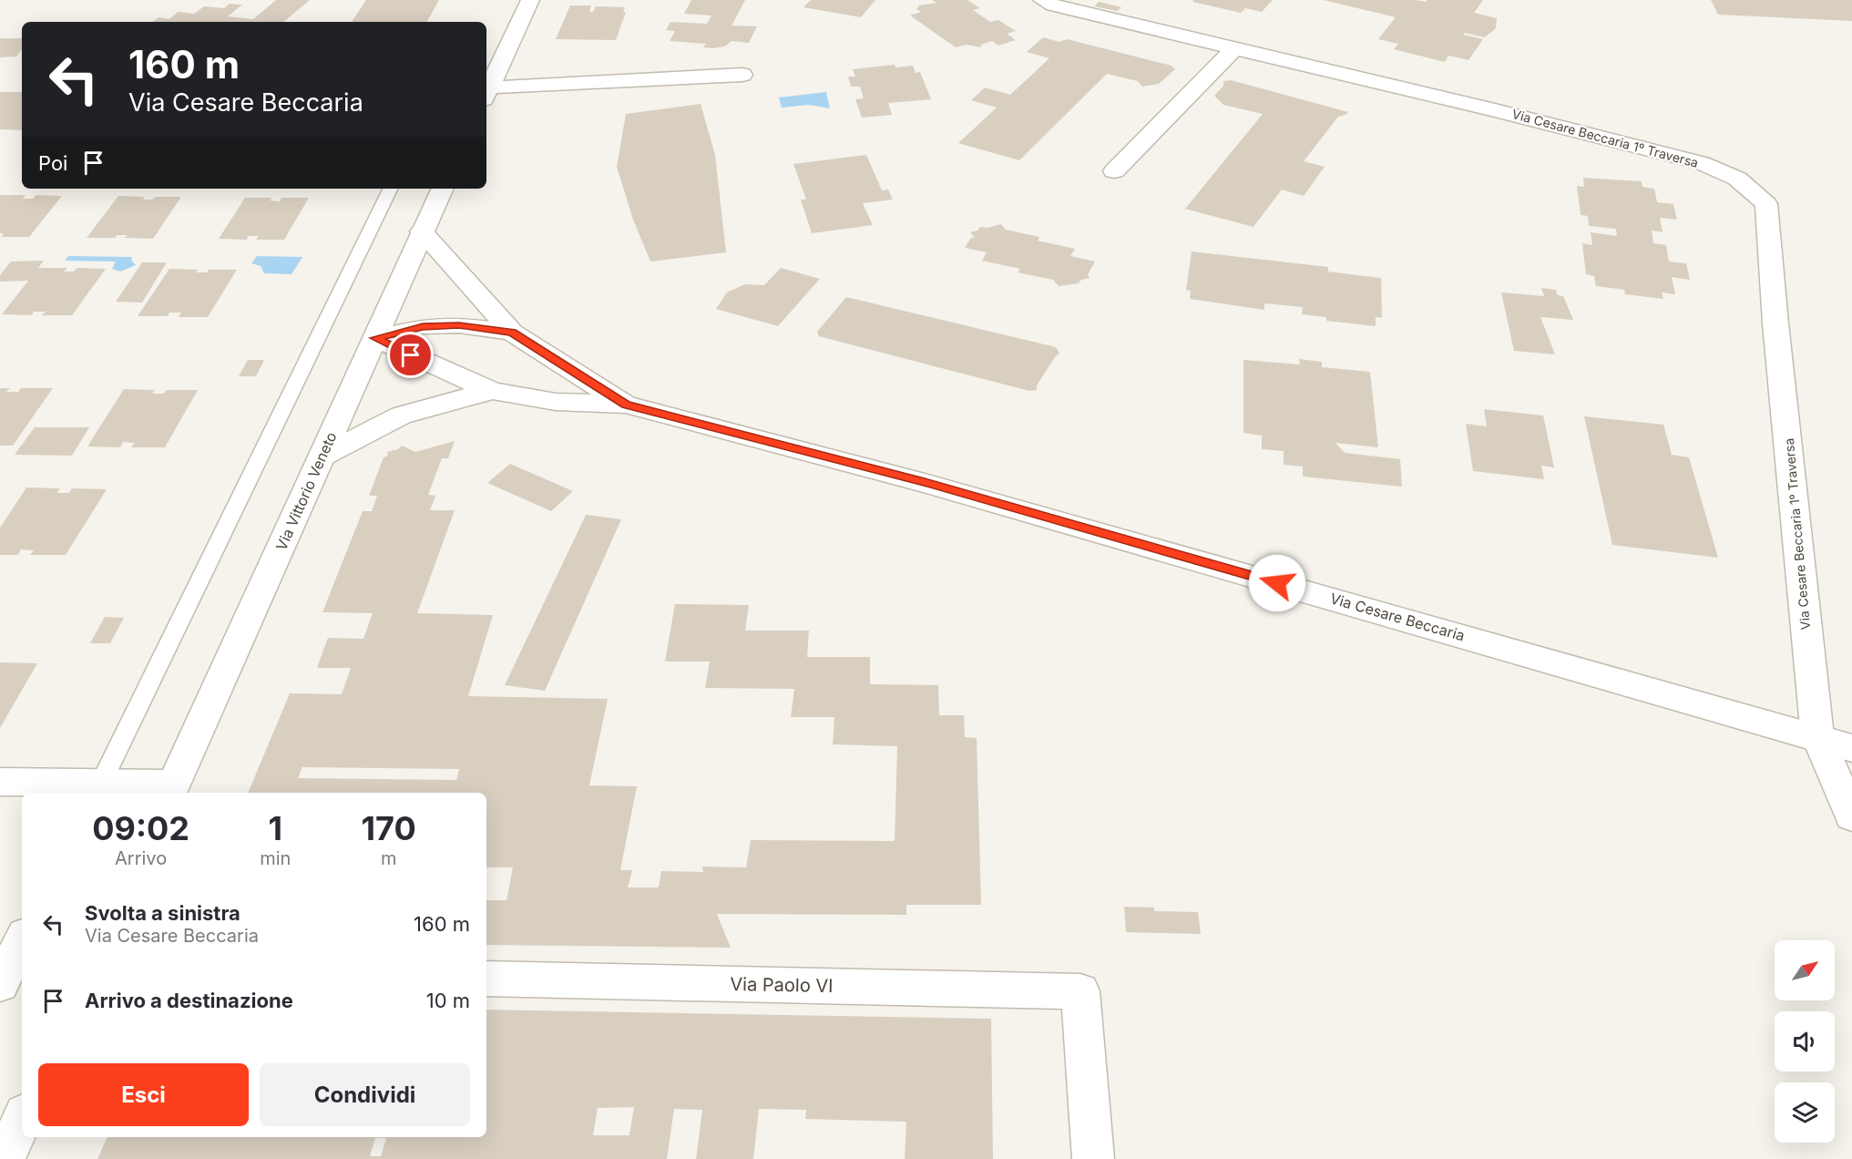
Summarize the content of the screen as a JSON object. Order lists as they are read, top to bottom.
{
  "streets": {
    "street": [
      "Via Cesare Beccaria 1º Traversa",
      "Via Vittorio Veneto",
      "Via Cesare Beccaria",
      "Via Paolo VI"
    ]
  },
  "crossings": [
    ["Via Cesare Beccaria 1º Traversa", "Via Cesare Beccaria"],
    ["Via Vittorio Veneto", "Via Cesare Beccaria"]
  ],
  "north": "top right",
  "page": {
    "turn": ["160 m", "Via Cesare Beccaria"],
    "then": "Poi",
    "eta": [
      "09:02",
      "Arrivo",
      "1",
      "min",
      "170",
      "m"
    ],
    "list": [
      {
        "name": "Svolta a sinistra",
        "note": "Via Cesare Beccaria",
        "value": "160 m"
      },
      {
        "name": "Arrivo a destinazione",
        "value": "10 m"
      }
    ],
    "buttons": ["Esci", "Condividi"]
  }
}
